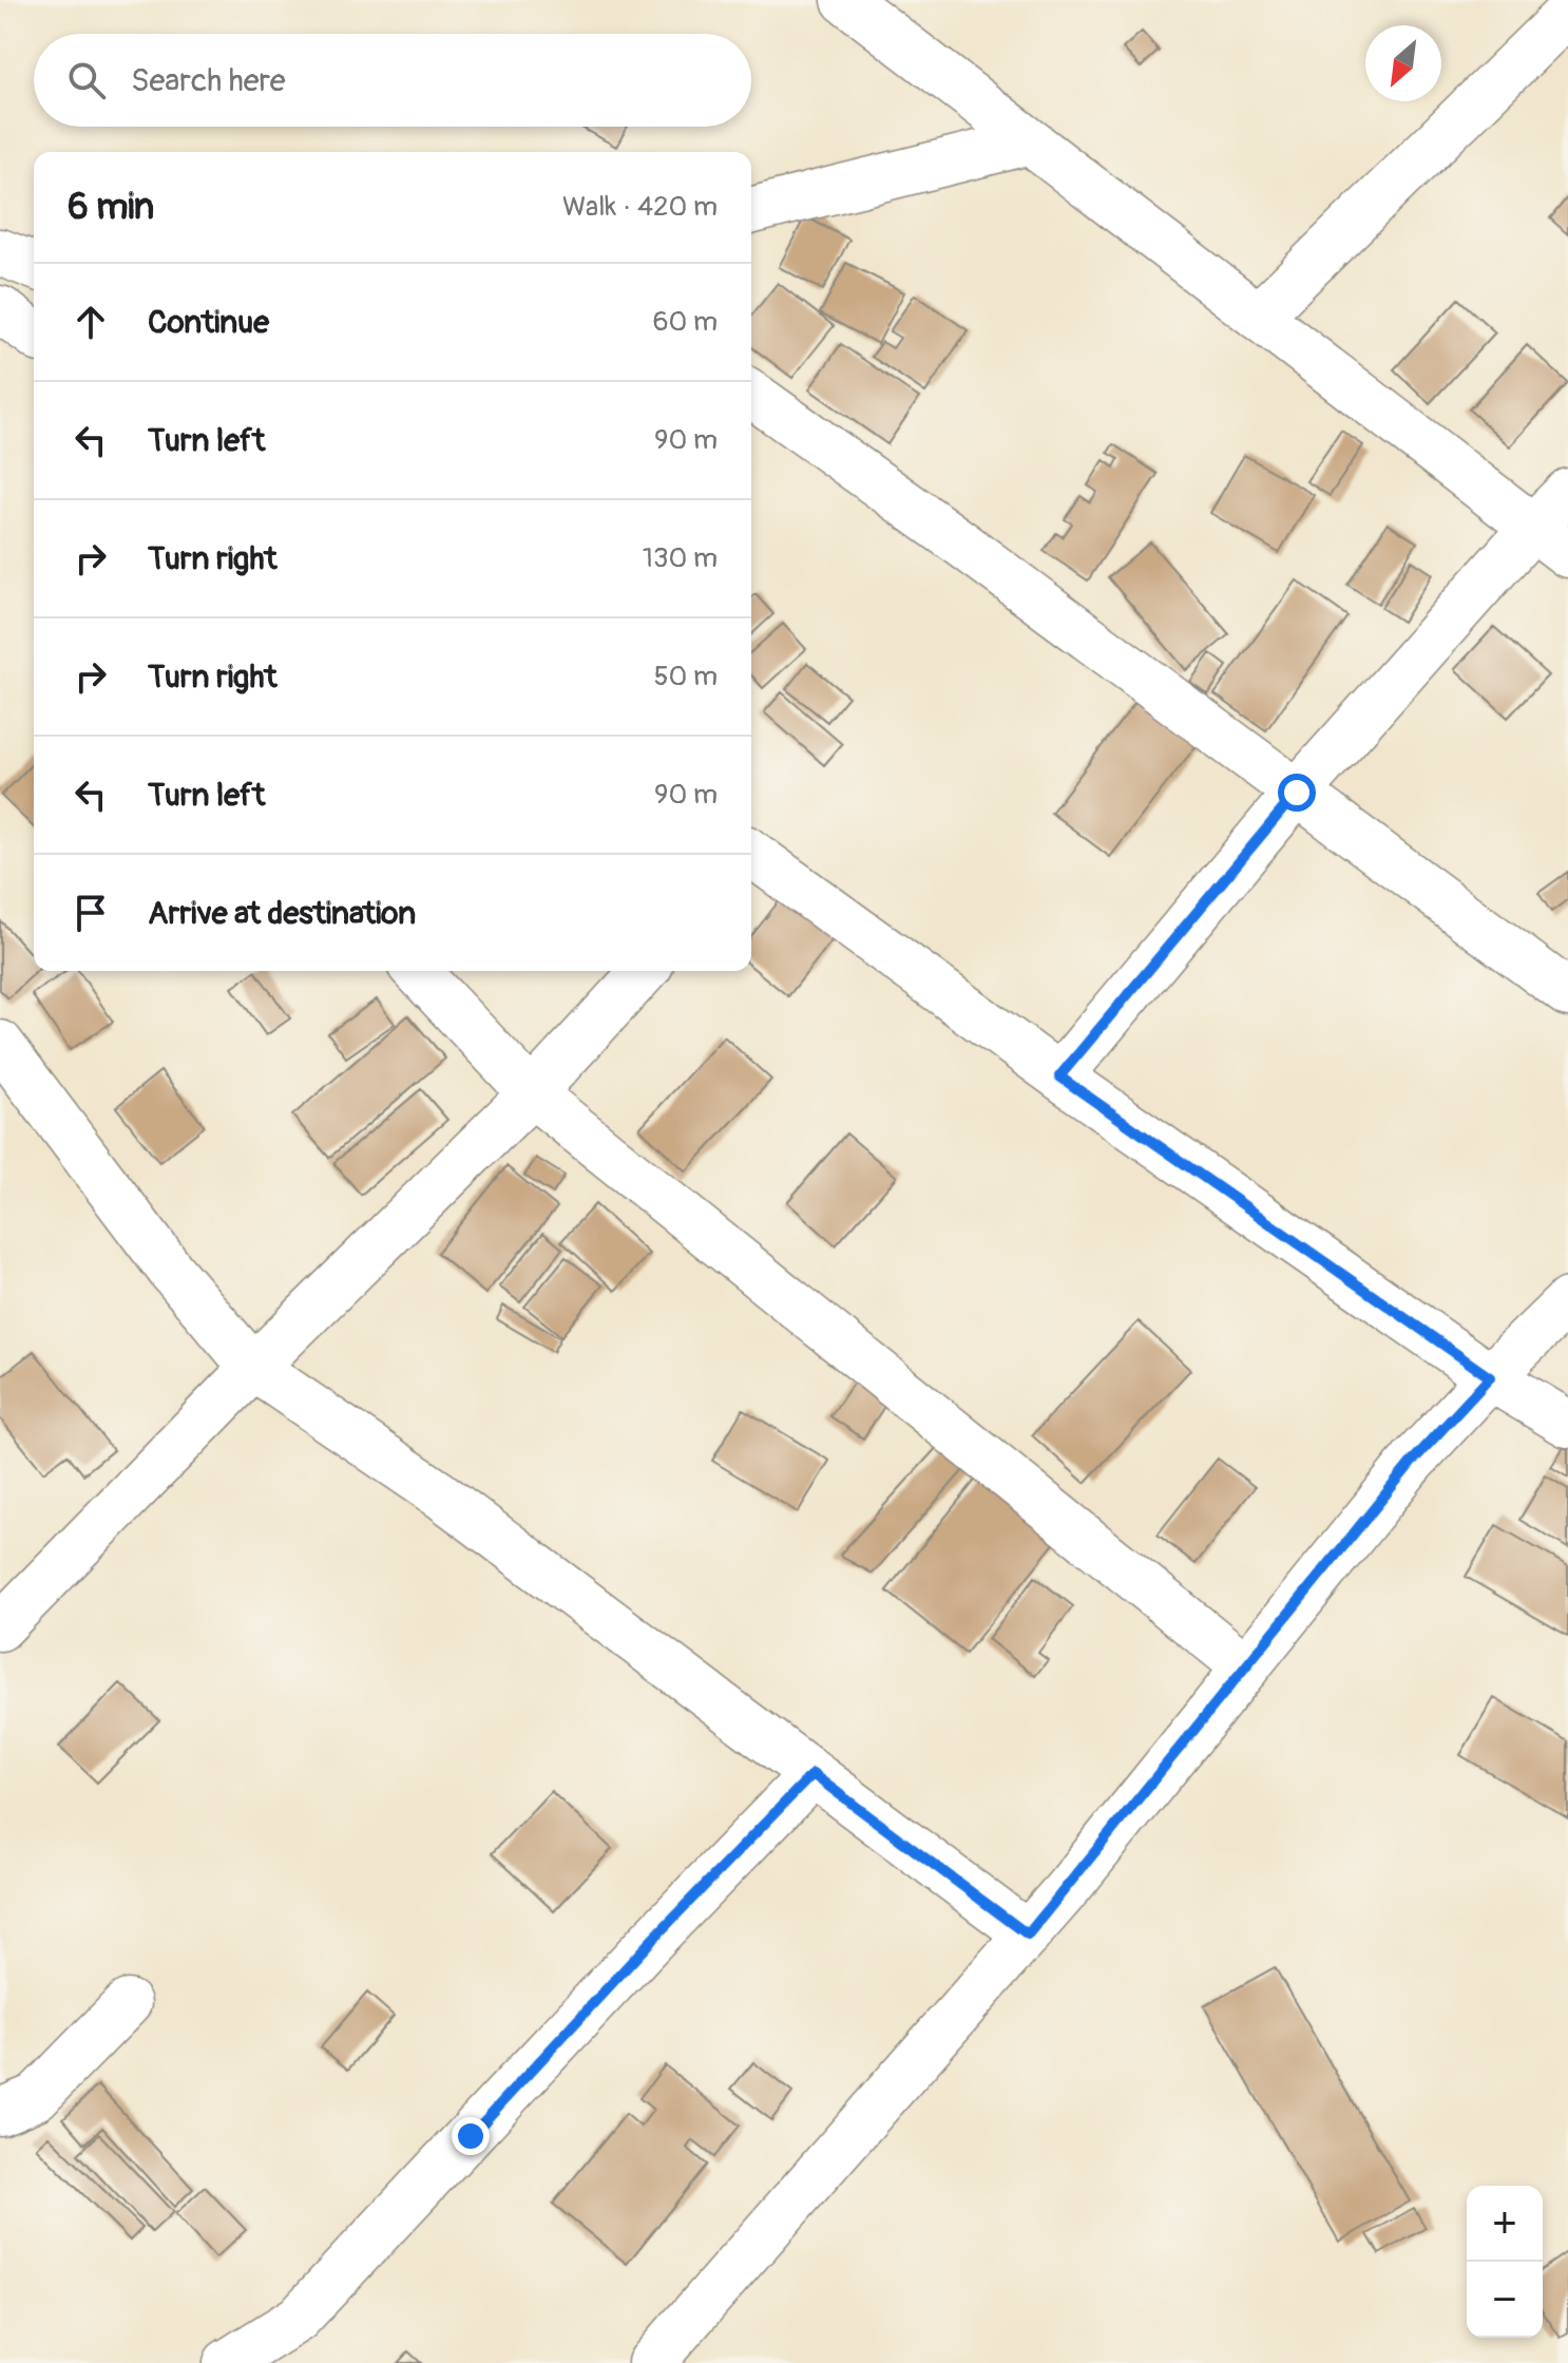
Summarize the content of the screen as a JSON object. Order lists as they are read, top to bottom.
{
  "north": "bottom left",
  "page": {
    "search": "Search here",
    "heading": ["6 min", "Walk · 420 m"],
    "list": [
      ["Continue", "60 m"],
      ["Turn left", "90 m"],
      ["Turn right", "130 m"],
      ["Turn right", "50 m"],
      ["Turn left", "90 m"],
      "Arrive at destination"
    ],
    "map_buttons": ["+", "−"]
  }
}
